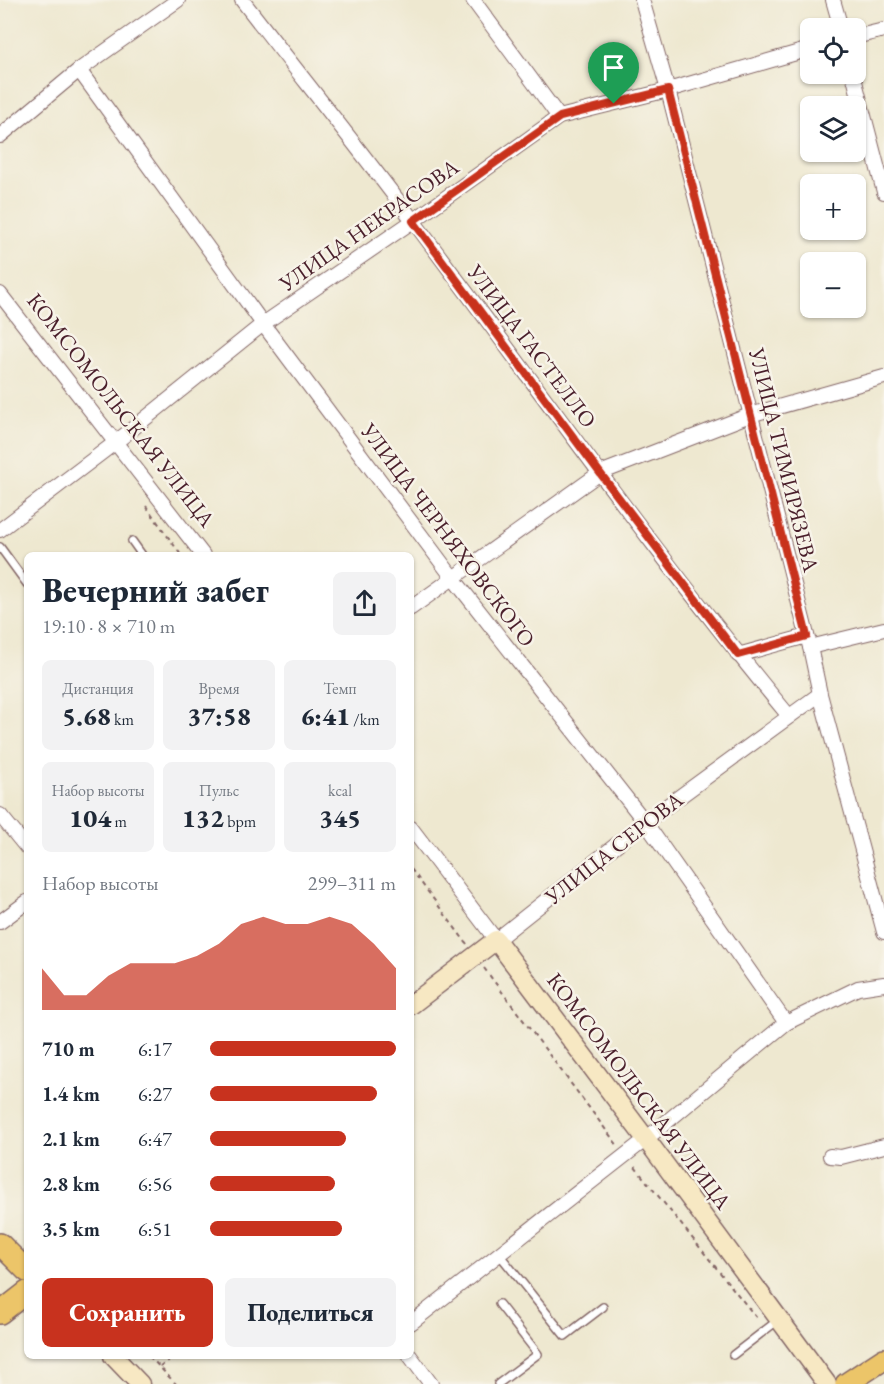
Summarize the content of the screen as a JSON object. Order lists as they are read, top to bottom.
{
  "streets": {
    "main road": ["КОМСОМОЛЬСКАЯ УЛИЦА", "УЛИЦА СЕРОВА"],
    "street": [
      "УЛИЦА НЕКРАСОВА",
      "УЛИЦА ГАСТЕЛЛО",
      "УЛИЦА ТИМИРЯЗЕВА",
      "УЛИЦА ЧЕРНЯХОВСКОГО"
    ]
  },
  "crossings": [
    ["УЛИЦА НЕКРАСОВА", "УЛИЦА ГАСТЕЛЛО"],
    ["УЛИЦА НЕКРАСОВА", "КОМСОМОЛЬСКАЯ УЛИЦА"],
    ["УЛИЦА НЕКРАСОВА", "УЛИЦА ТИМИРЯЗЕВА"],
    ["УЛИЦА НЕКРАСОВА", "УЛИЦА ЧЕРНЯХОВСКОГО"],
    ["УЛИЦА ГАСТЕЛЛО", "УЛИЦА СЕРОВА"],
    ["КОМСОМОЛЬСКАЯ УЛИЦА", "УЛИЦА СЕРОВА"],
    ["УЛИЦА ТИМИРЯЗЕВА", "УЛИЦА СЕРОВА"],
    ["УЛИЦА ЧЕРНЯХОВСКОГО", "УЛИЦА СЕРОВА"]
  ],
  "page": {
    "map_buttons": ["+", "−"],
    "heading": ["Вечерний забег", "19:10 · 8 × 710 m"],
    "stats": [
      ["Дистанция", "5.68 km"],
      ["Время", "37:58"],
      ["Темп", "6:41 /km"],
      ["Набор высоты", "104 m"],
      ["Пульс", "132 bpm"],
      ["kcal", "345"]
    ],
    "chart": ["Набор высоты", "299–311 m"],
    "list": [
      {
        "name": "710 m",
        "note": "6:17"
      },
      {
        "name": "1.4 km",
        "note": "6:27"
      },
      {
        "name": "2.1 km",
        "note": "6:47"
      },
      {
        "name": "2.8 km",
        "note": "6:56"
      },
      {
        "name": "3.5 km",
        "note": "6:51"
      }
    ],
    "buttons": ["Сохранить", "Поделиться"]
  }
}
